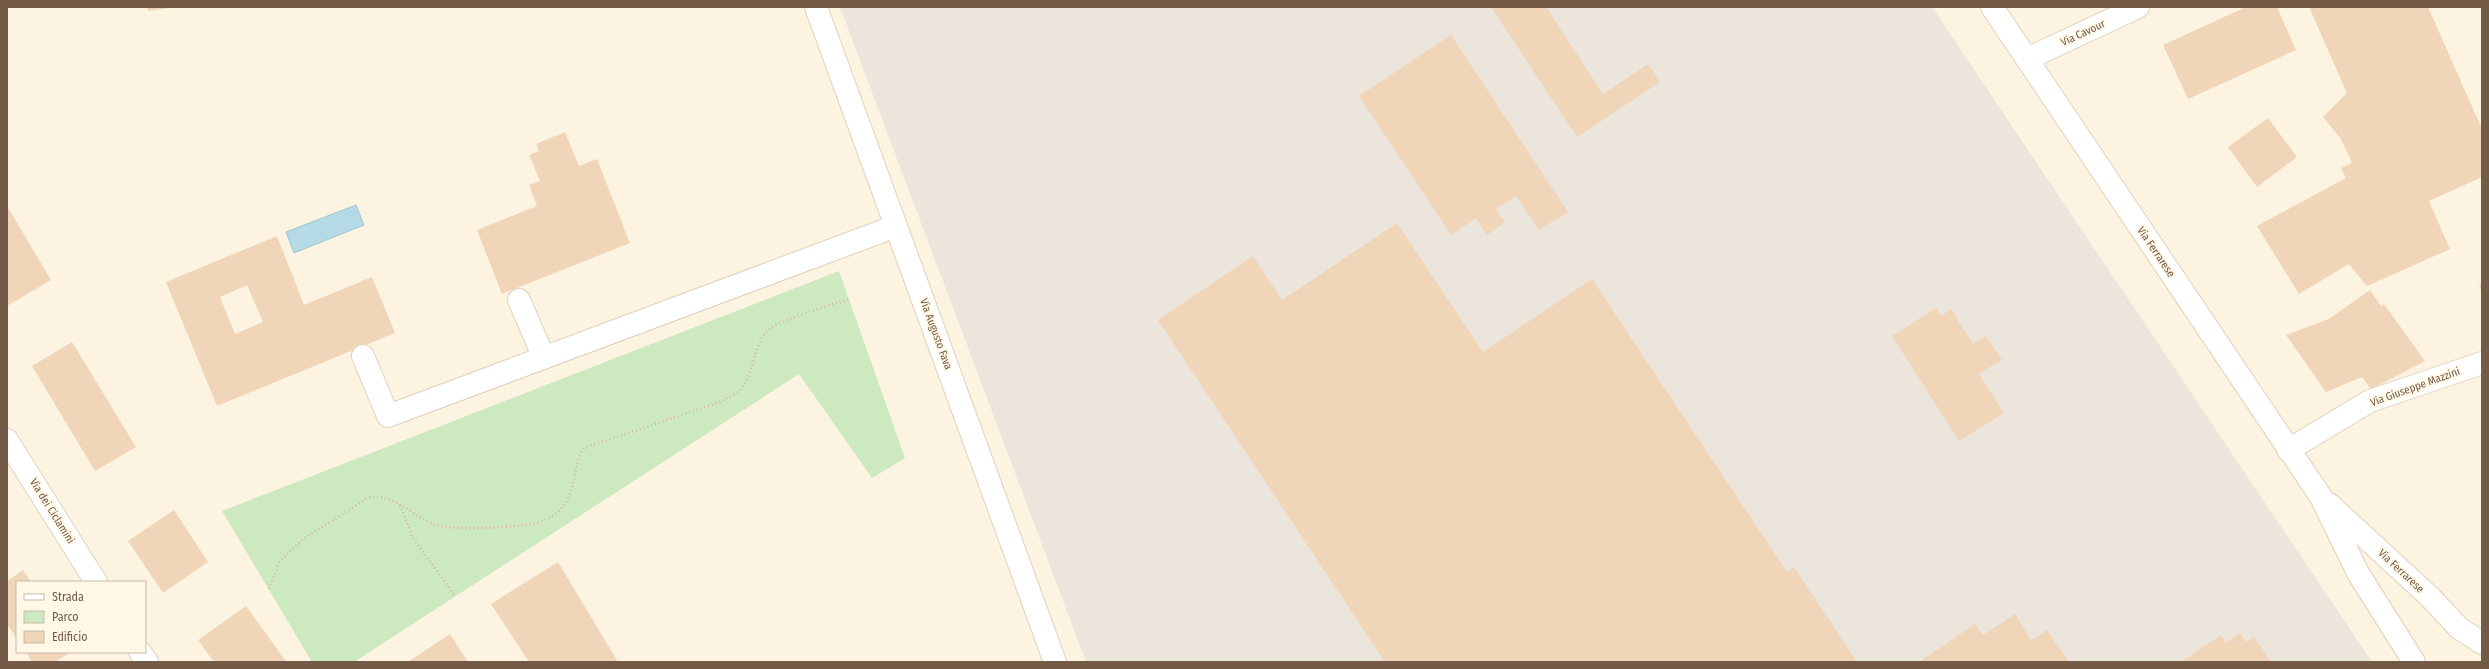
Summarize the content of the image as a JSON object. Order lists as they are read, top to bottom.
{
  "streets": {
    "street": [
      "Via Cavour",
      "Via Ferrarese",
      "Via Augusto Fava",
      "Via Giuseppe Mazzini",
      "Via dei Ciclamini"
    ]
  },
  "crossings": [
    ["Via Cavour", "Via Ferrarese"],
    ["Via Ferrarese", "Via Giuseppe Mazzini"]
  ],
  "legend": ["Strada", "Parco", "Edificio"]
}
